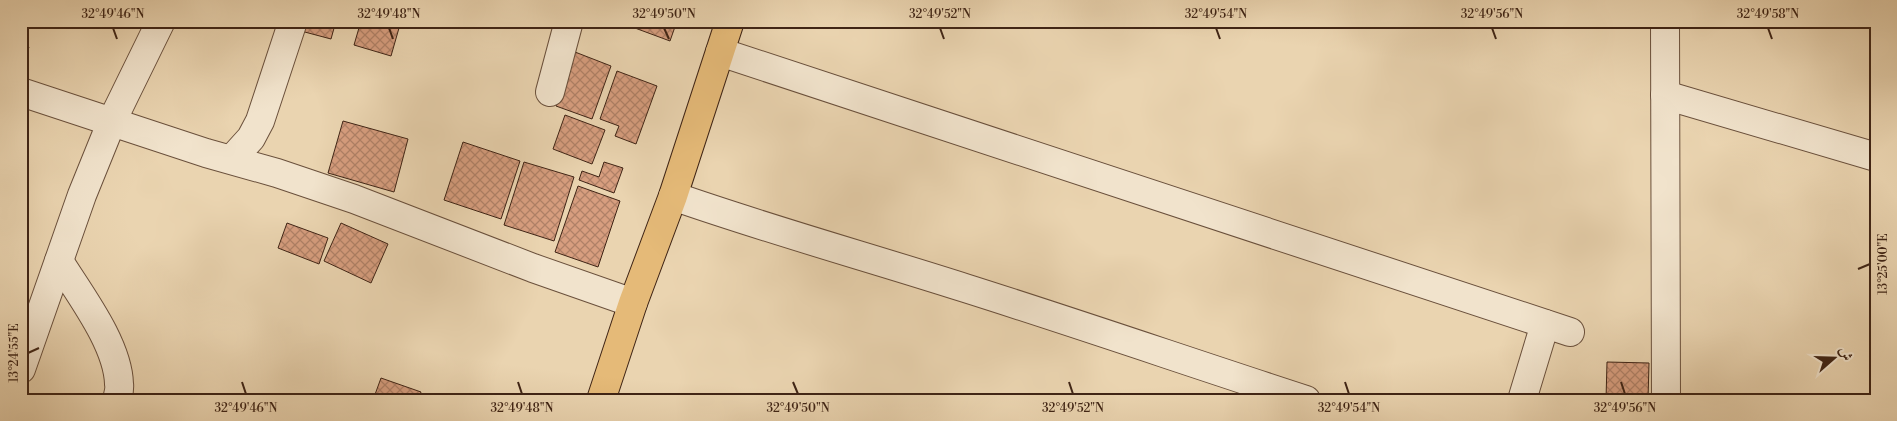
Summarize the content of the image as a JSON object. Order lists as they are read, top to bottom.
{
  "north": "right",
  "coordinates": [
    "32°49'46\"N",
    "32°49'48\"N",
    "32°49'50\"N",
    "32°49'52\"N",
    "32°49'54\"N",
    "32°49'56\"N",
    "32°49'58\"N",
    "13°25'00\"E",
    "13°24'55\"E"
  ]
}
